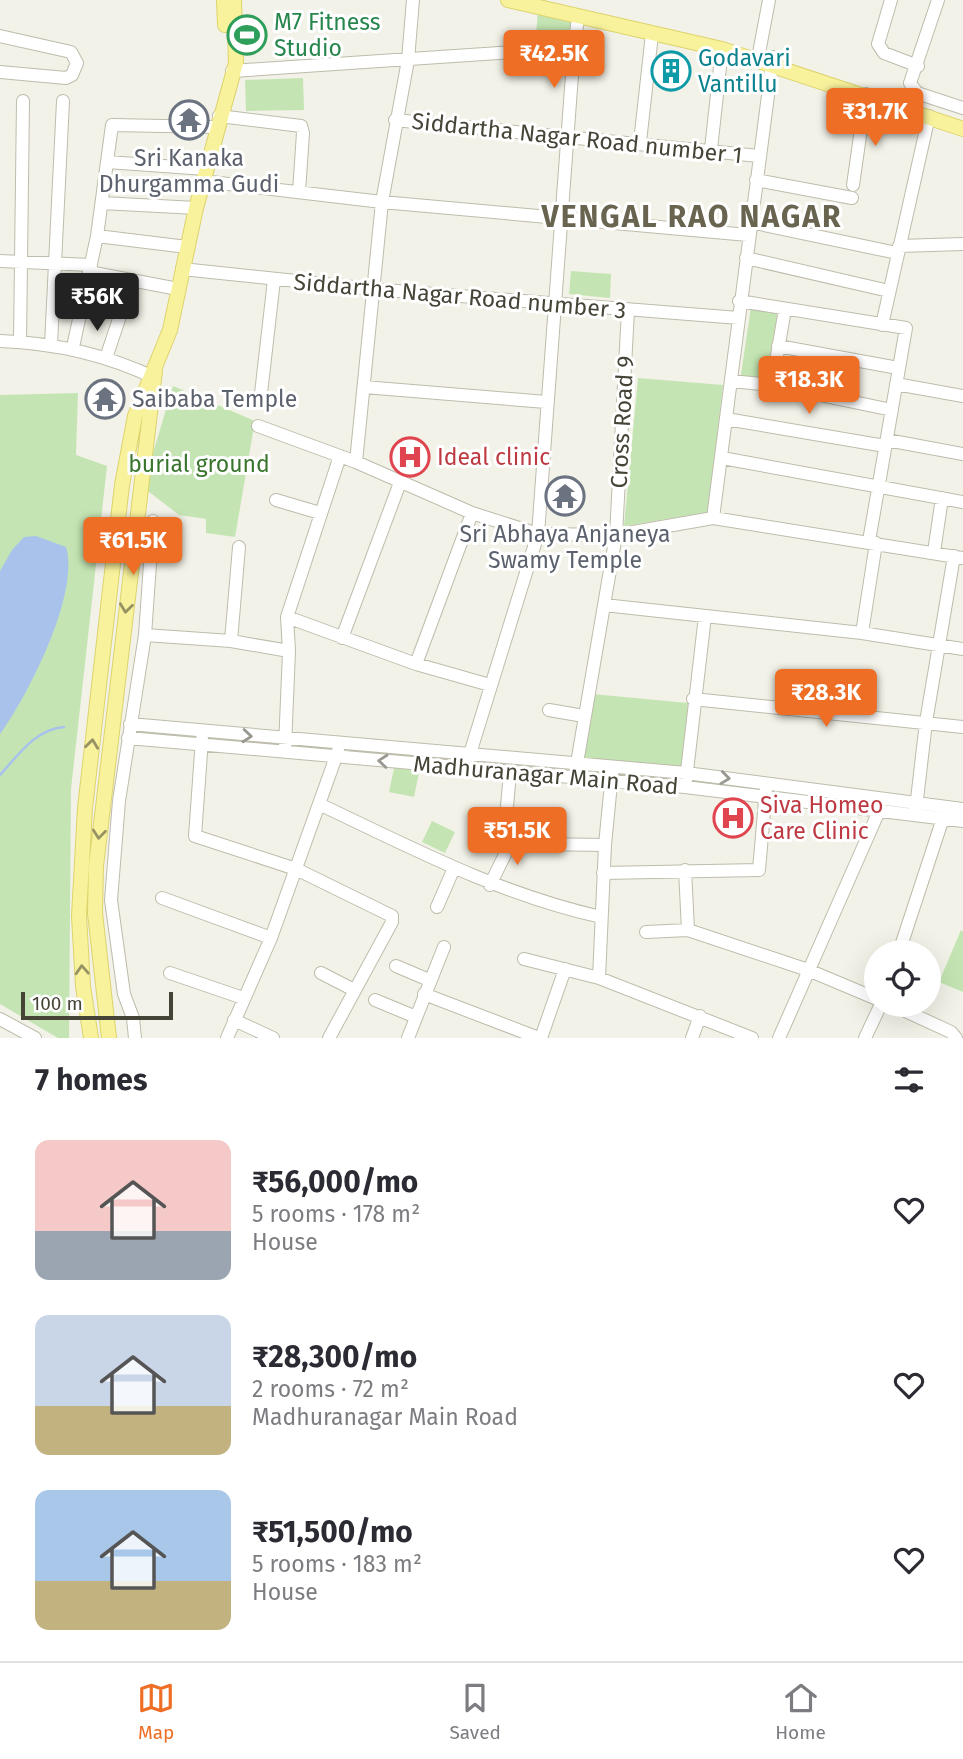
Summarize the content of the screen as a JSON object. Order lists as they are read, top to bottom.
{
  "streets": {
    "street": [
      "Siddartha Nagar Road number 1",
      "Siddartha Nagar Road number 3",
      "Cross Road 9",
      "Madhuranagar Main Road"
    ]
  },
  "crossings": [
    ["Siddartha Nagar Road number 3", "Cross Road 9"],
    ["Cross Road 9", "Madhuranagar Main Road"]
  ],
  "districts": ["VENGAL RAO NAGAR"],
  "parks": ["burial ground"],
  "places": {
    "sports": ["M7 Fitness Studio"],
    "building": ["Godavari Vantillu"],
    "temple": ["Sri Kanaka Dhurgamma Gudi", "Saibaba Temple", "Sri Abhaya Anjaneya Swamy Temple"],
    "hospital": ["Ideal clinic", "Siva Homeo Care Clinic"]
  },
  "scale_bar": "100 m",
  "page": {
    "price": [
      "₹42.5K",
      "₹31.7K",
      "₹56K",
      "₹18.3K",
      "₹61.5K",
      "₹28.3K",
      "₹51.5K"
    ],
    "scale": "100 m",
    "heading": "7 homes",
    "list": [
      {
        "name": "₹56,000/mo",
        "note": "5 rooms · 178 m² · House"
      },
      {
        "name": "₹28,300/mo",
        "note": "2 rooms · 72 m² · Madhuranagar Main Road"
      },
      {
        "name": "₹51,500/mo",
        "note": "5 rooms · 183 m² · House"
      }
    ],
    "tabs": ["Map", "Saved", "Home"]
  }
}
